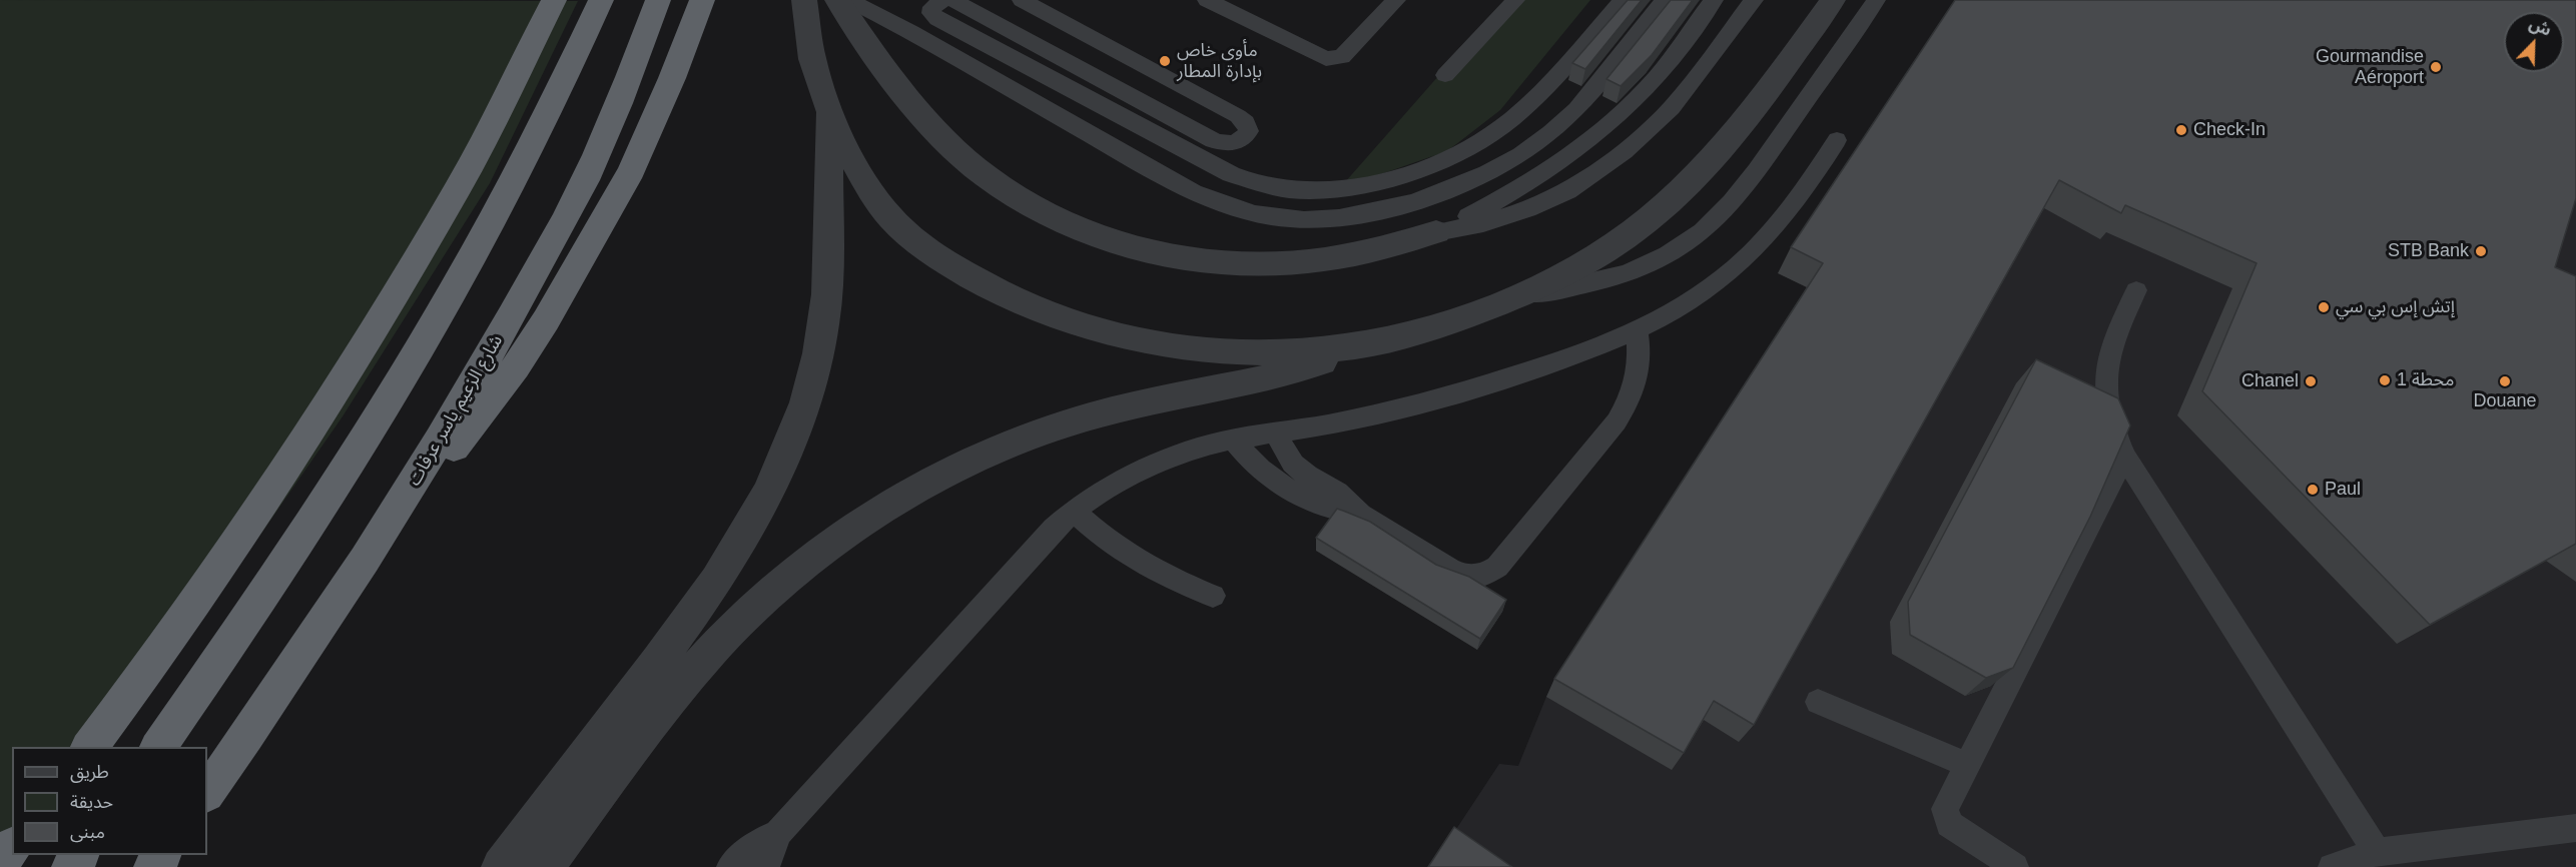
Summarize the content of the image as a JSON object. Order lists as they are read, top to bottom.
{
  "streets": {
    "highway": ["شارع الزعيم ياسر عرفات"]
  },
  "places": [
    "مأوى خاص بإدارة المطار",
    "Gourmandise Aéroport",
    "Check-In",
    "STB Bank",
    "إتش إس بي سي",
    "محطة 1",
    "Chanel",
    "Douane",
    "Paul"
  ],
  "legend": ["طريق", "حديقة", "مبنى"],
  "north": "top right"
}
